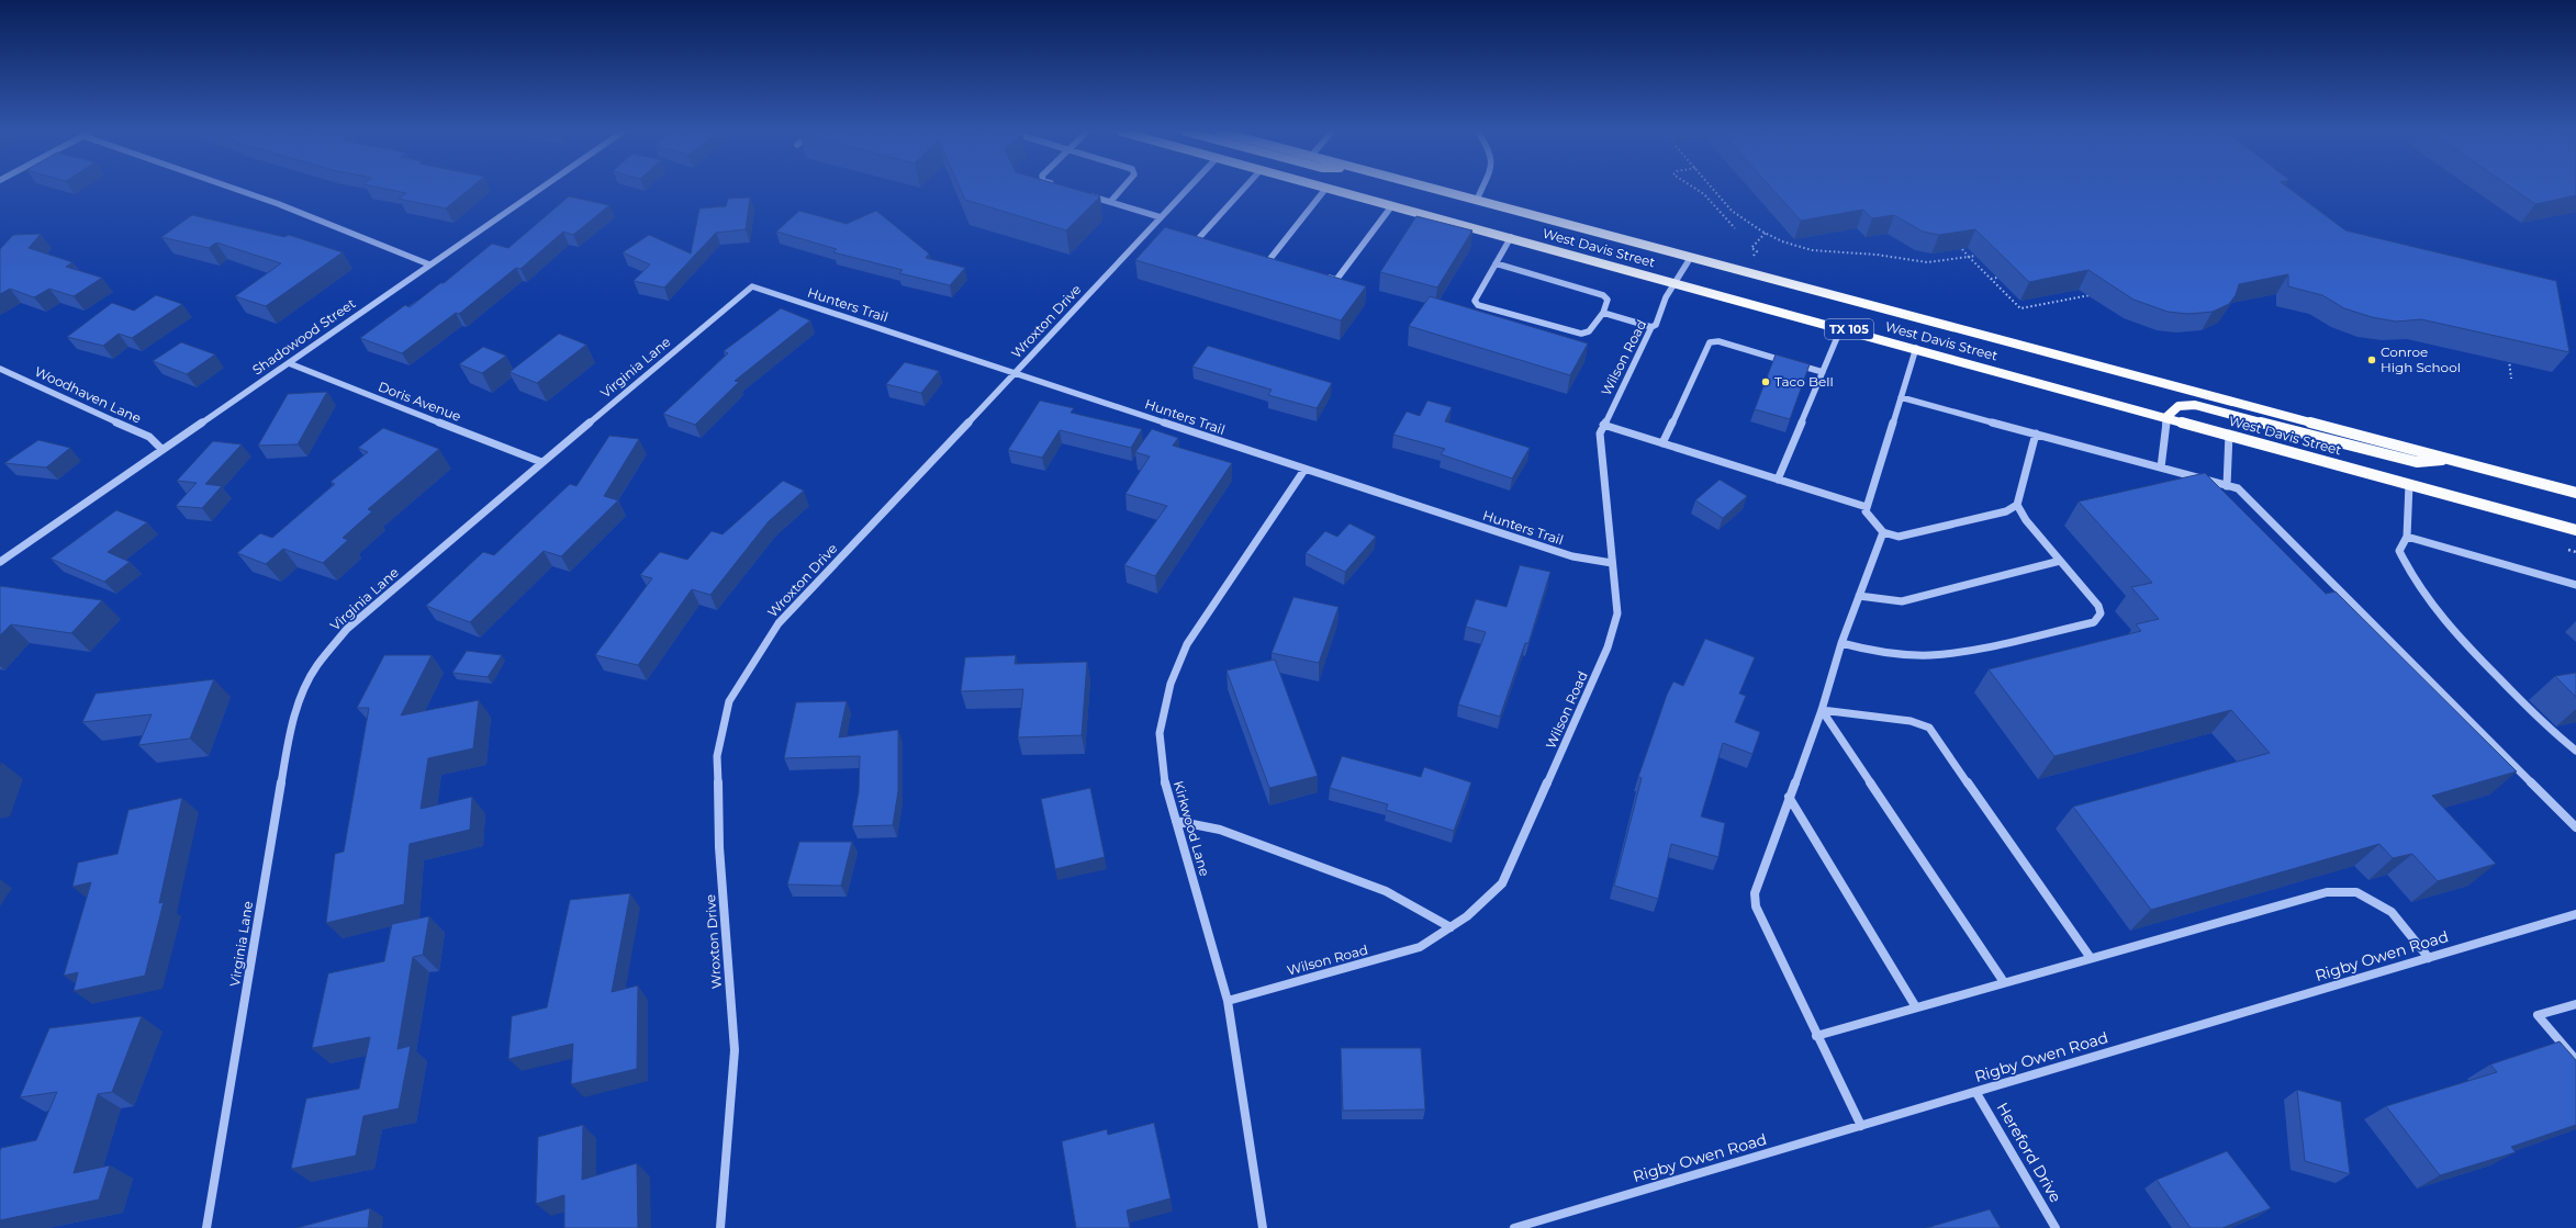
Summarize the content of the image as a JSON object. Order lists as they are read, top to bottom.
{
  "streets": {
    "main road": ["West Davis Street", "TX 105"],
    "street": [
      "Hunters Trail",
      "Wroxton Drive",
      "Shadowood Street",
      "Wilson Road",
      "Virginia Lane",
      "Woodhaven Lane",
      "Doris Avenue",
      "Kirkwood Lane",
      "Rigby Owen Road",
      "Hereford Drive"
    ]
  },
  "crossings": [
    ["West Davis Street", "Wilson Road"],
    ["Hunters Trail", "Wroxton Drive"],
    ["Hunters Trail", "Wilson Road"],
    ["Hunters Trail", "Virginia Lane"],
    ["Hunters Trail", "Kirkwood Lane"],
    ["Shadowood Street", "Woodhaven Lane"],
    ["Shadowood Street", "Doris Avenue"],
    ["Wilson Road", "Kirkwood Lane"],
    ["Virginia Lane", "Doris Avenue"],
    ["Rigby Owen Road", "Hereford Drive"]
  ],
  "places": ["Conroe High School", "Taco Bell"]
}
